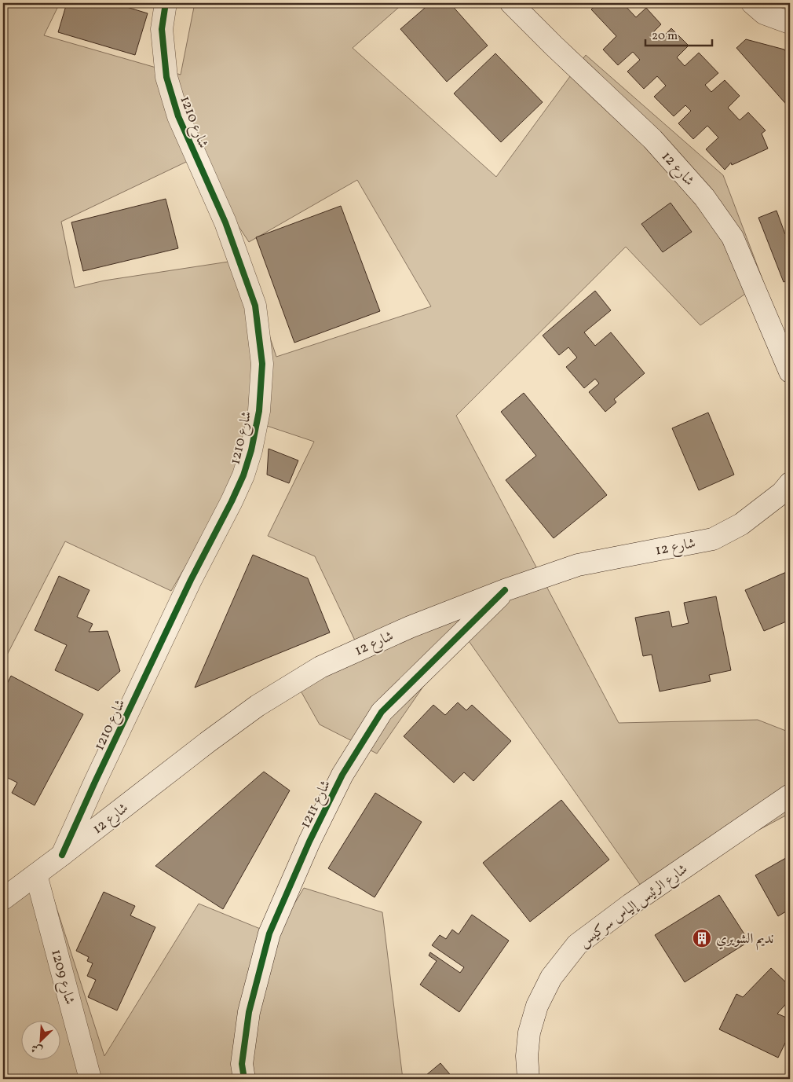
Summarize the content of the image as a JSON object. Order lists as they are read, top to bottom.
{
  "streets": {
    "main road": [
      "شارع 1210",
      "شارع 12",
      "شارع 1211",
      "شارع الرئيس إلياس سركيس",
      "شارع 1209"
    ]
  },
  "crossings": [
    ["شارع 1210", "شارع 12"],
    ["شارع 12", "شارع 1211"],
    ["شارع 12", "شارع 1209"]
  ],
  "places": {
    "building": ["نديم الشويري"]
  },
  "scale_bar": "20 m",
  "north": "bottom left"
}
